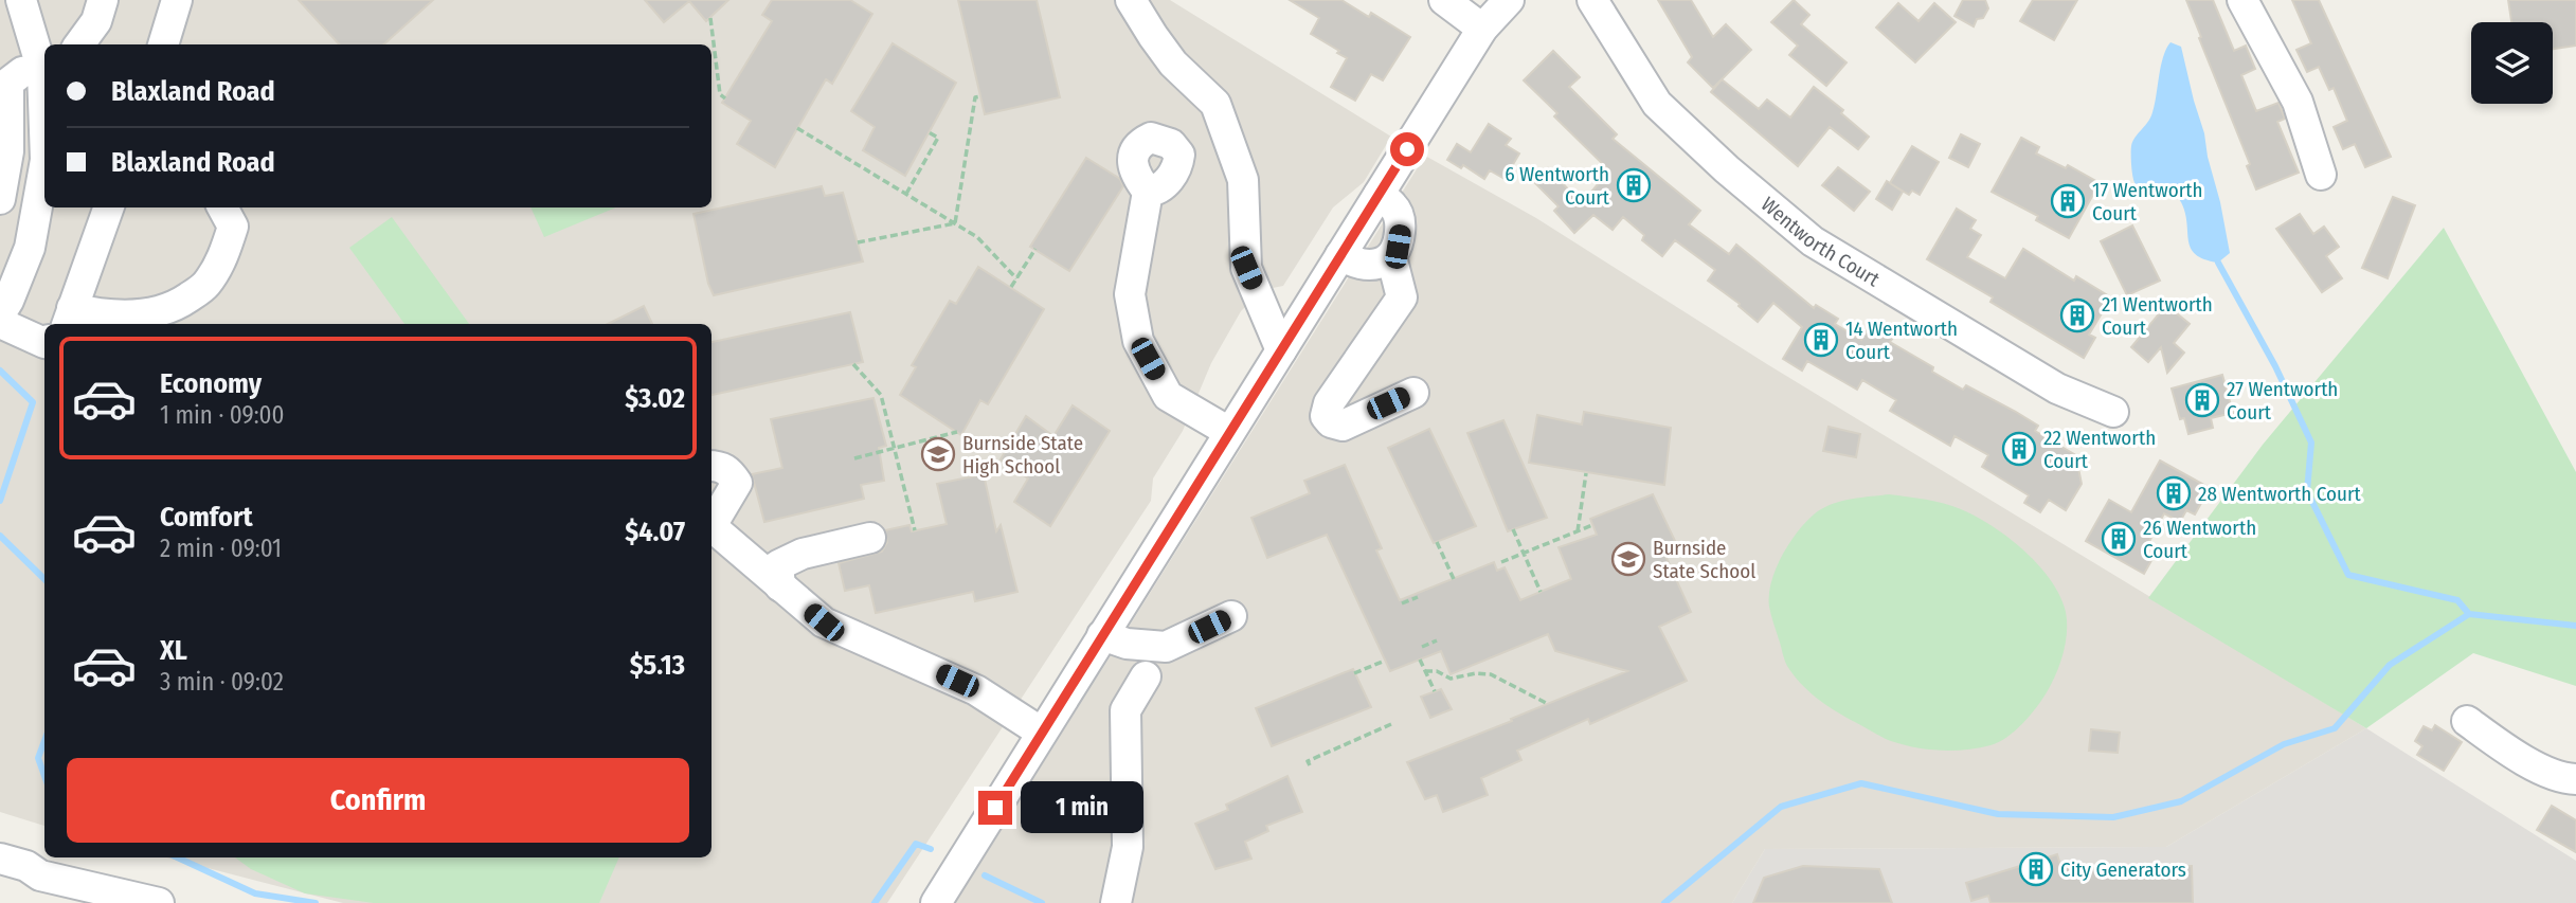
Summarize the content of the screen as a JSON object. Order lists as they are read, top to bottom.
{
  "streets": {
    "street": ["Wentworth Court"]
  },
  "places": {
    "building": [
      "6 Wentworth Court",
      "17 Wentworth Court",
      "21 Wentworth Court",
      "14 Wentworth Court",
      "27 Wentworth Court",
      "22 Wentworth Court",
      "28 Wentworth Court",
      "26 Wentworth Court",
      "City Generators"
    ],
    "school or university": ["Burnside State High School", "Burnside State School"]
  },
  "page": {
    "banner": ["Blaxland Road", "Blaxland Road"],
    "list": [
      {
        "name": "Economy",
        "note": "1 min · 09:00",
        "value": "$3.02"
      },
      {
        "name": "Comfort",
        "note": "2 min · 09:01",
        "value": "$4.07"
      },
      {
        "name": "XL",
        "note": "3 min · 09:02",
        "value": "$5.13"
      }
    ],
    "buttons": "Confirm",
    "bubble": "1 min"
  }
}
